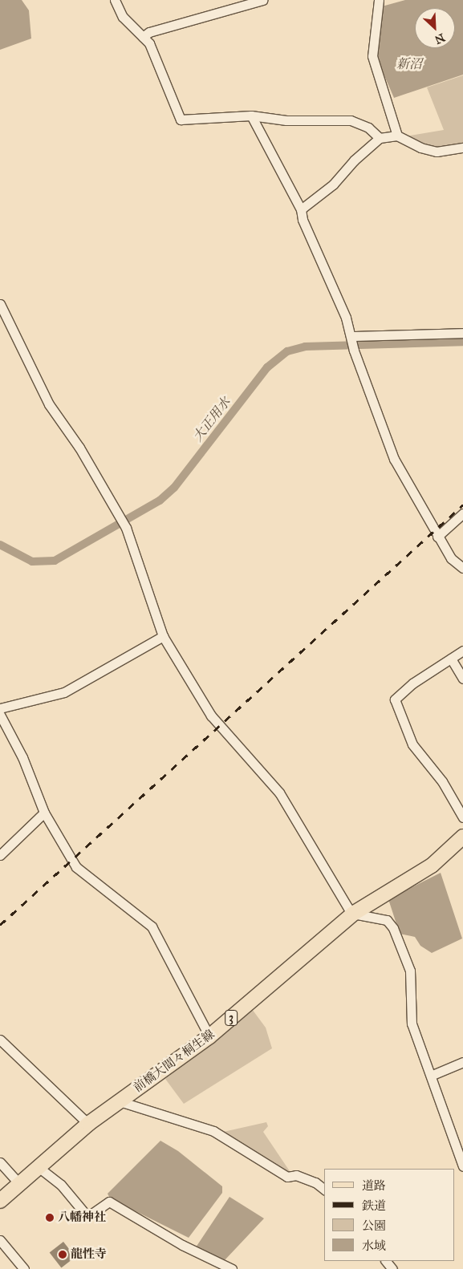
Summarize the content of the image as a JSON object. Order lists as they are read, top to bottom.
{
  "streets": {
    "main road": ["3", "前橋大間々桐生線"]
  },
  "water": ["新沼", "大正用水"],
  "places": ["八幡神社", "龍性寺"],
  "legend": [
    "道路",
    "鉄道",
    "公園",
    "水域"
  ],
  "north": "bottom right"
}
